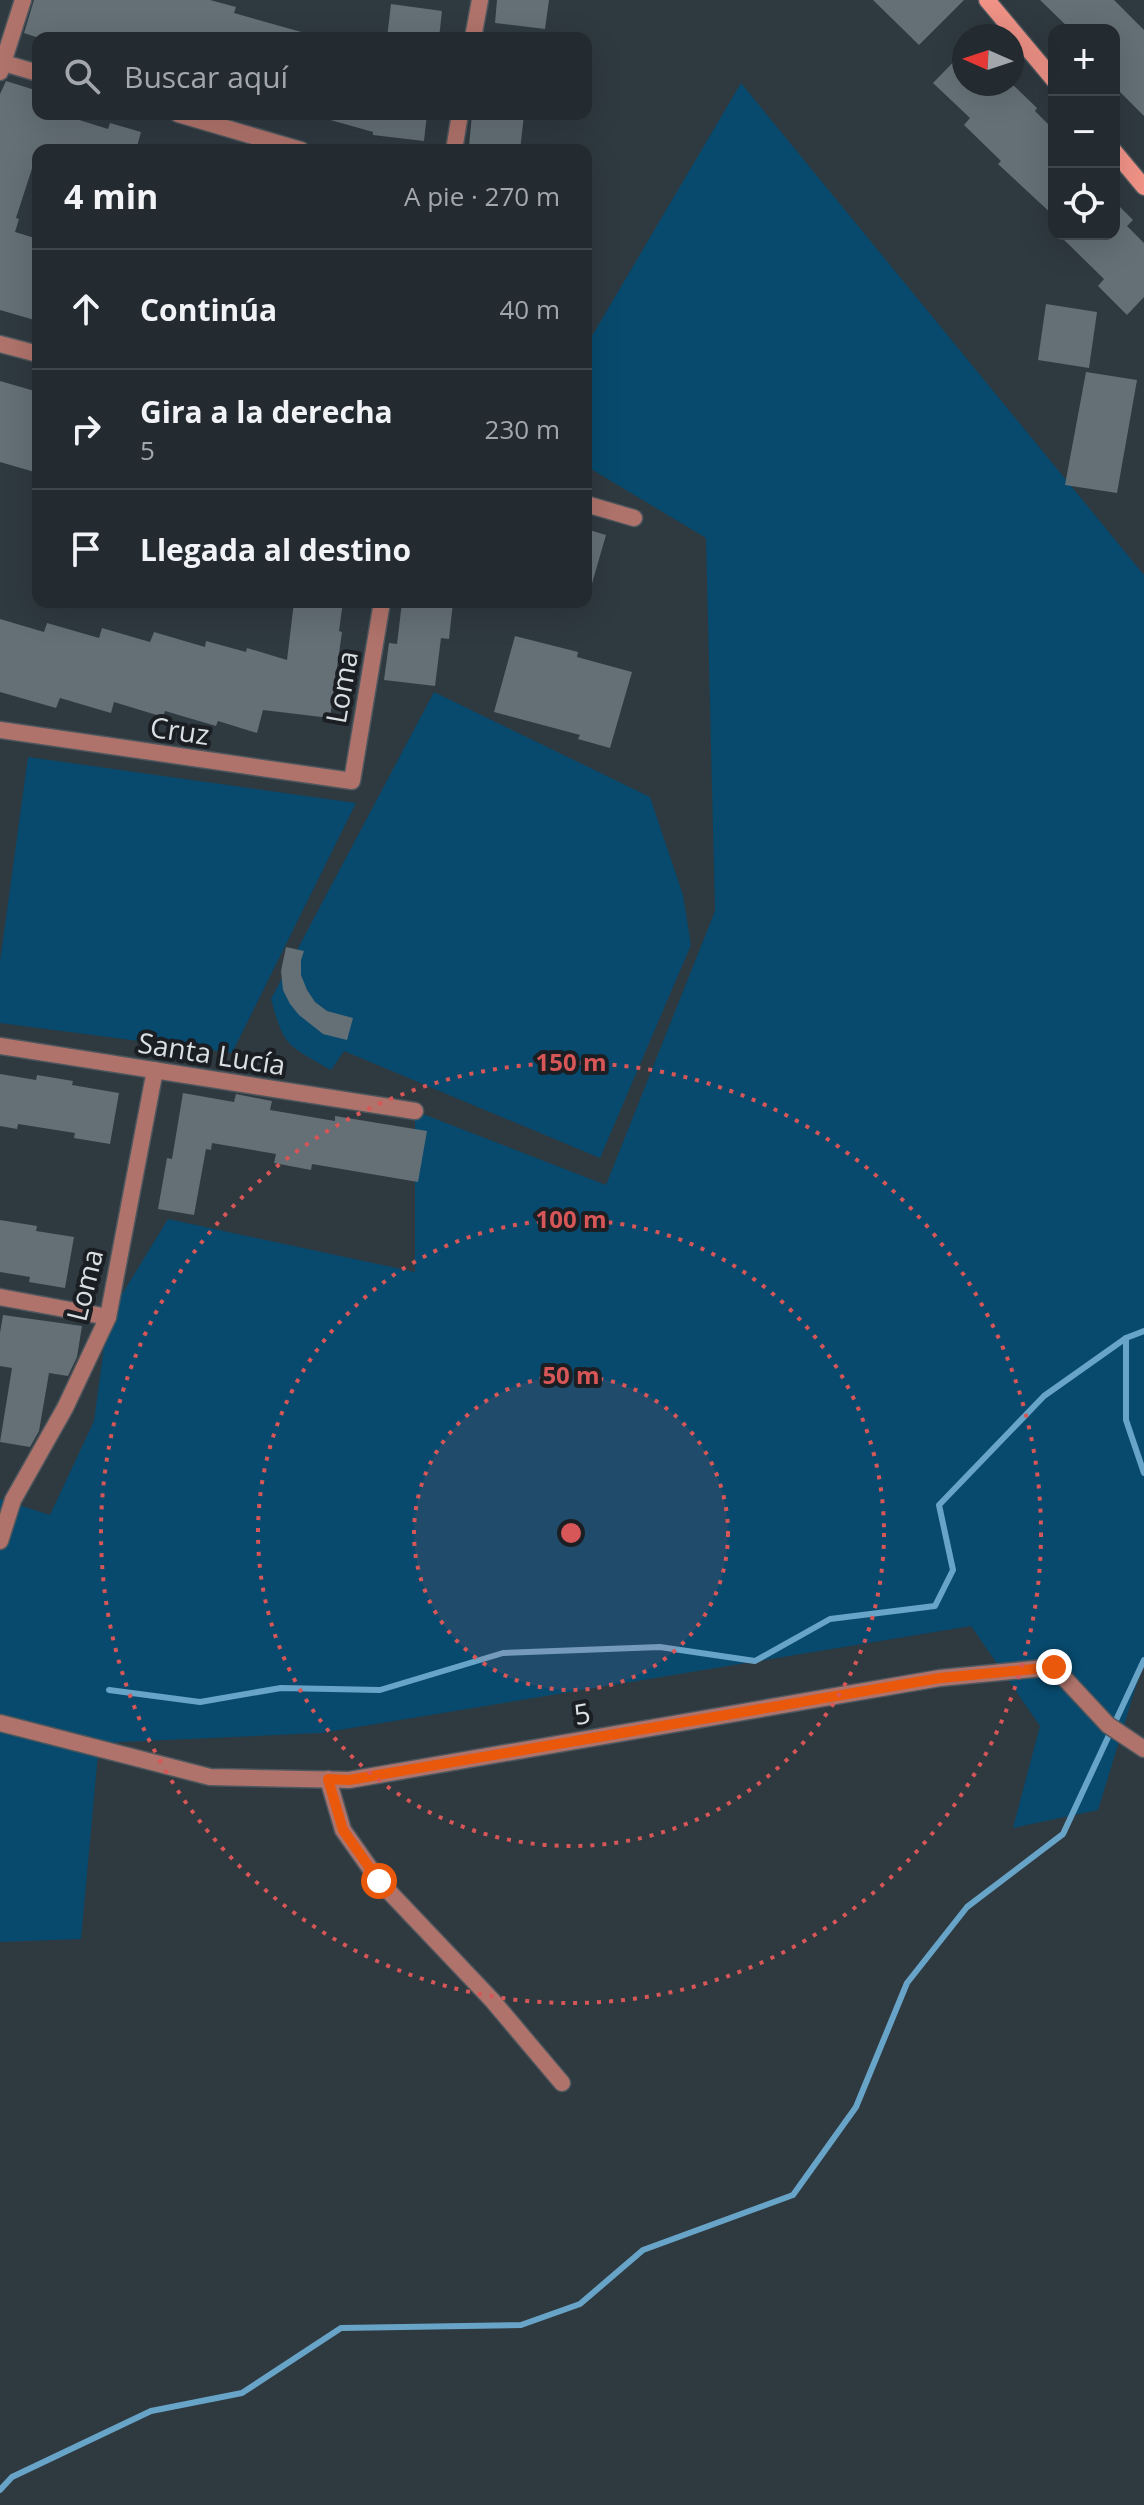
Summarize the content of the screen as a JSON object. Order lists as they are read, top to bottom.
{
  "streets": {
    "street": [
      "Loma",
      "Cruz",
      "Santa Lucía",
      "5"
    ]
  },
  "crossings": [
    ["Loma", "Cruz"],
    ["Loma", "Santa Lucía"]
  ],
  "north": "left",
  "page": {
    "map_buttons": ["+", "−"],
    "search": "Buscar aquí",
    "heading": ["4 min", "A pie · 270 m"],
    "list": [
      ["Continúa", "40 m"],
      ["Gira a la derecha", "5", "230 m"],
      "Llegada al destino"
    ]
  },
  "rings": ["150 m", "100 m", "50 m"]
}
